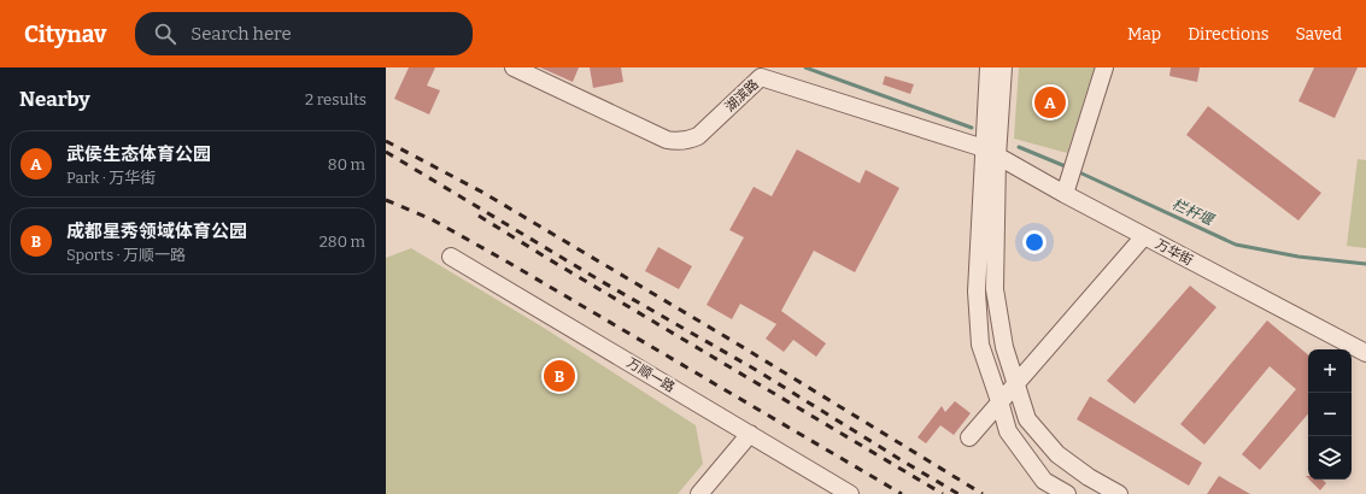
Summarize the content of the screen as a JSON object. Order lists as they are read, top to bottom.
{
  "streets": {
    "street": ["湖滨路", "万华街", "万顺一路"]
  },
  "crossings": [
    ["湖滨路", "万华街"]
  ],
  "water": ["栏杆堰"],
  "page": {
    "header": "Citynav",
    "search": "Search here",
    "nav": ["Map", "Directions", "Saved"],
    "heading": ["Nearby", "2 results"],
    "pins": ["A", "B"],
    "list": [
      {
        "mark": "A",
        "name": "武侯生态体育公园",
        "note": "Park · 万华街",
        "value": "80 m"
      },
      {
        "mark": "B",
        "name": "成都星秀领域体育公园",
        "note": "Sports · 万顺一路",
        "value": "280 m"
      }
    ],
    "map_buttons": ["+", "−"]
  }
}
